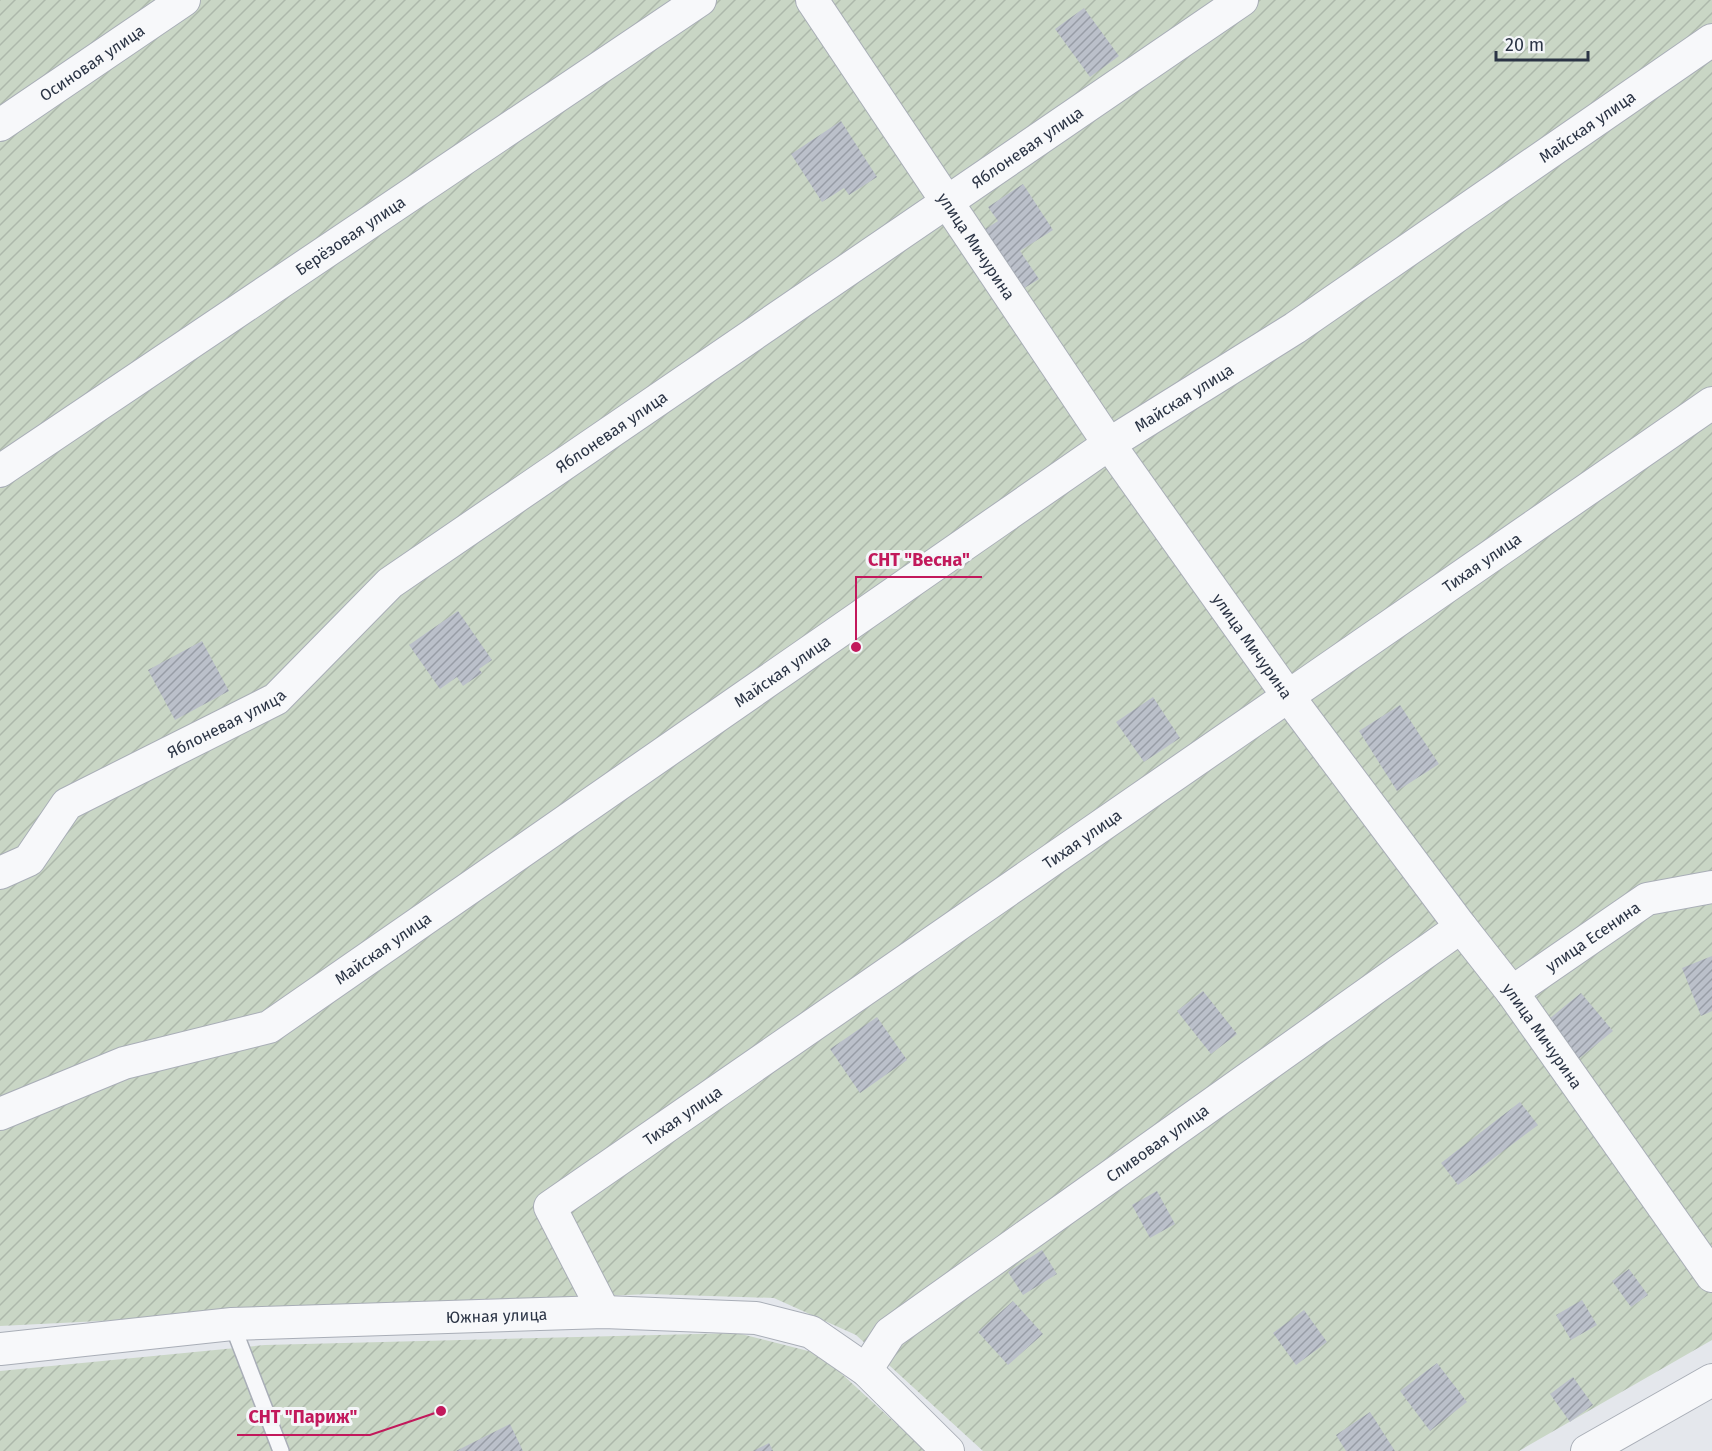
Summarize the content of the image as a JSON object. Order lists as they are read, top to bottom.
{
  "streets": {
    "street": [
      "Осиновая улица",
      "Майская улица",
      "Яблоневая улица",
      "Берёзовая улица",
      "улица Мичурина",
      "Тихая улица",
      "улица Есенина",
      "Сливовая улица",
      "Южная улица"
    ]
  },
  "crossings": [
    ["Майская улица", "улица Мичурина"],
    ["Яблоневая улица", "улица Мичурина"],
    ["улица Мичурина", "Тихая улица"],
    ["улица Мичурина", "улица Есенина"],
    ["улица Мичурина", "Сливовая улица"],
    ["Тихая улица", "Южная улица"],
    ["Сливовая улица", "Южная улица"]
  ],
  "places": ["СНТ \"Весна\"", "СНТ \"Париж\""],
  "scale_bar": "20 m"
}
